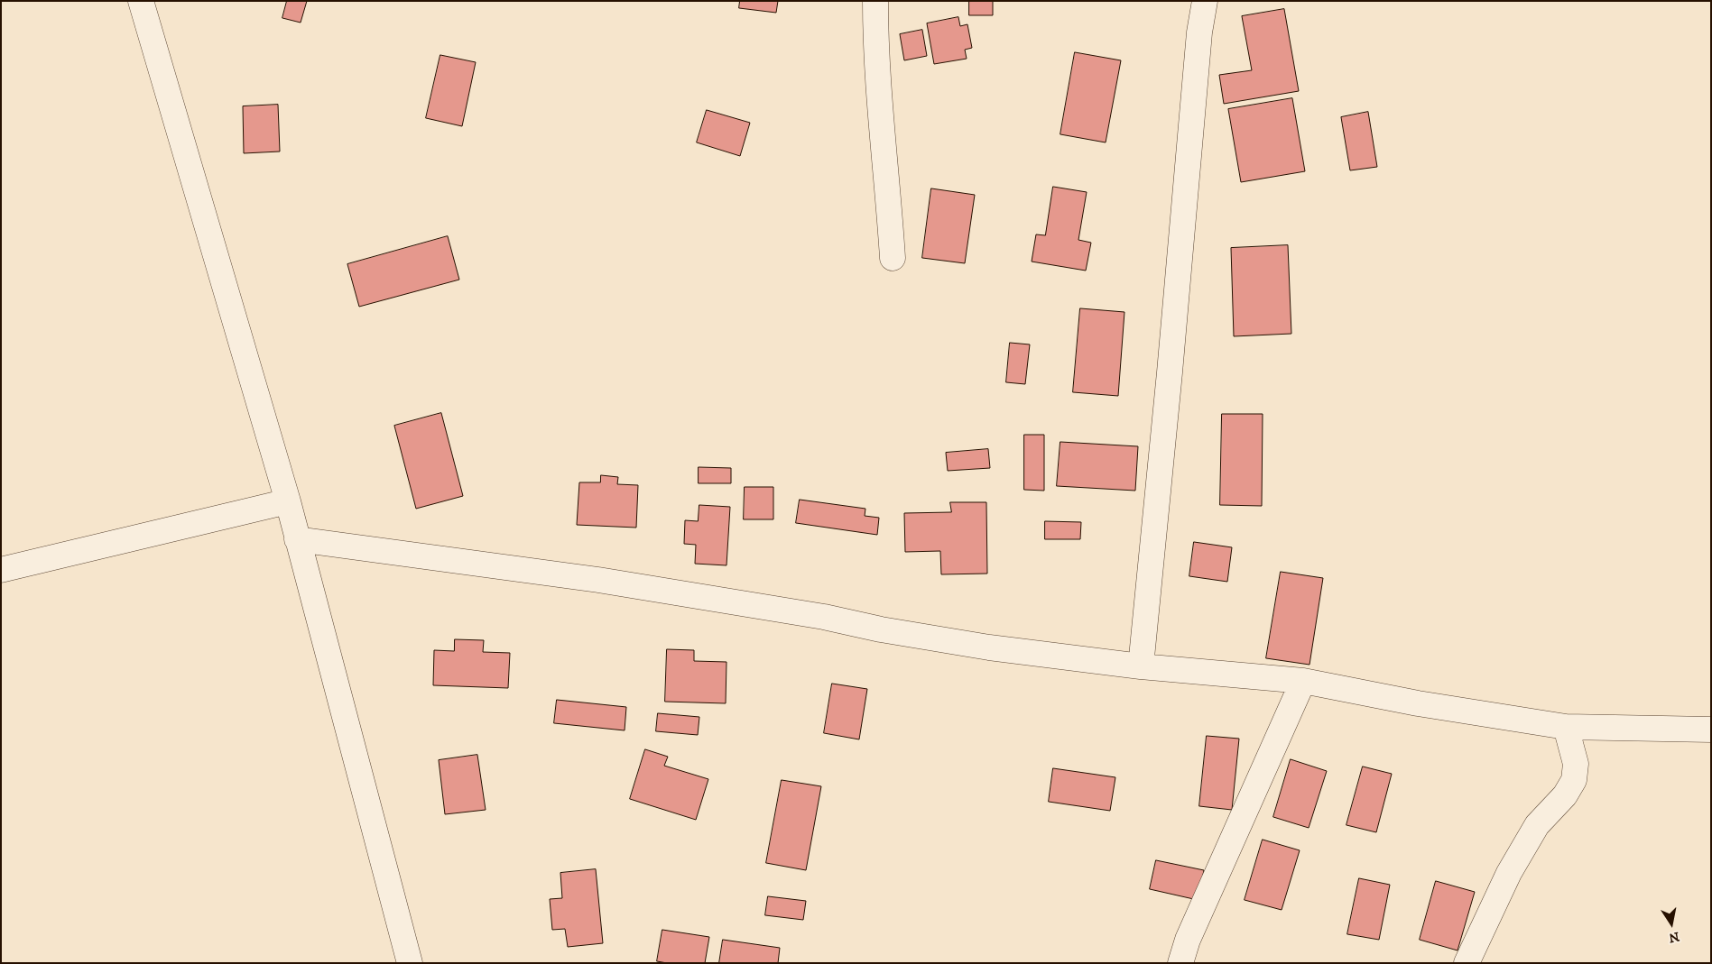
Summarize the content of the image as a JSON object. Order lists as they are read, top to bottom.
{
  "north": "bottom"
}
